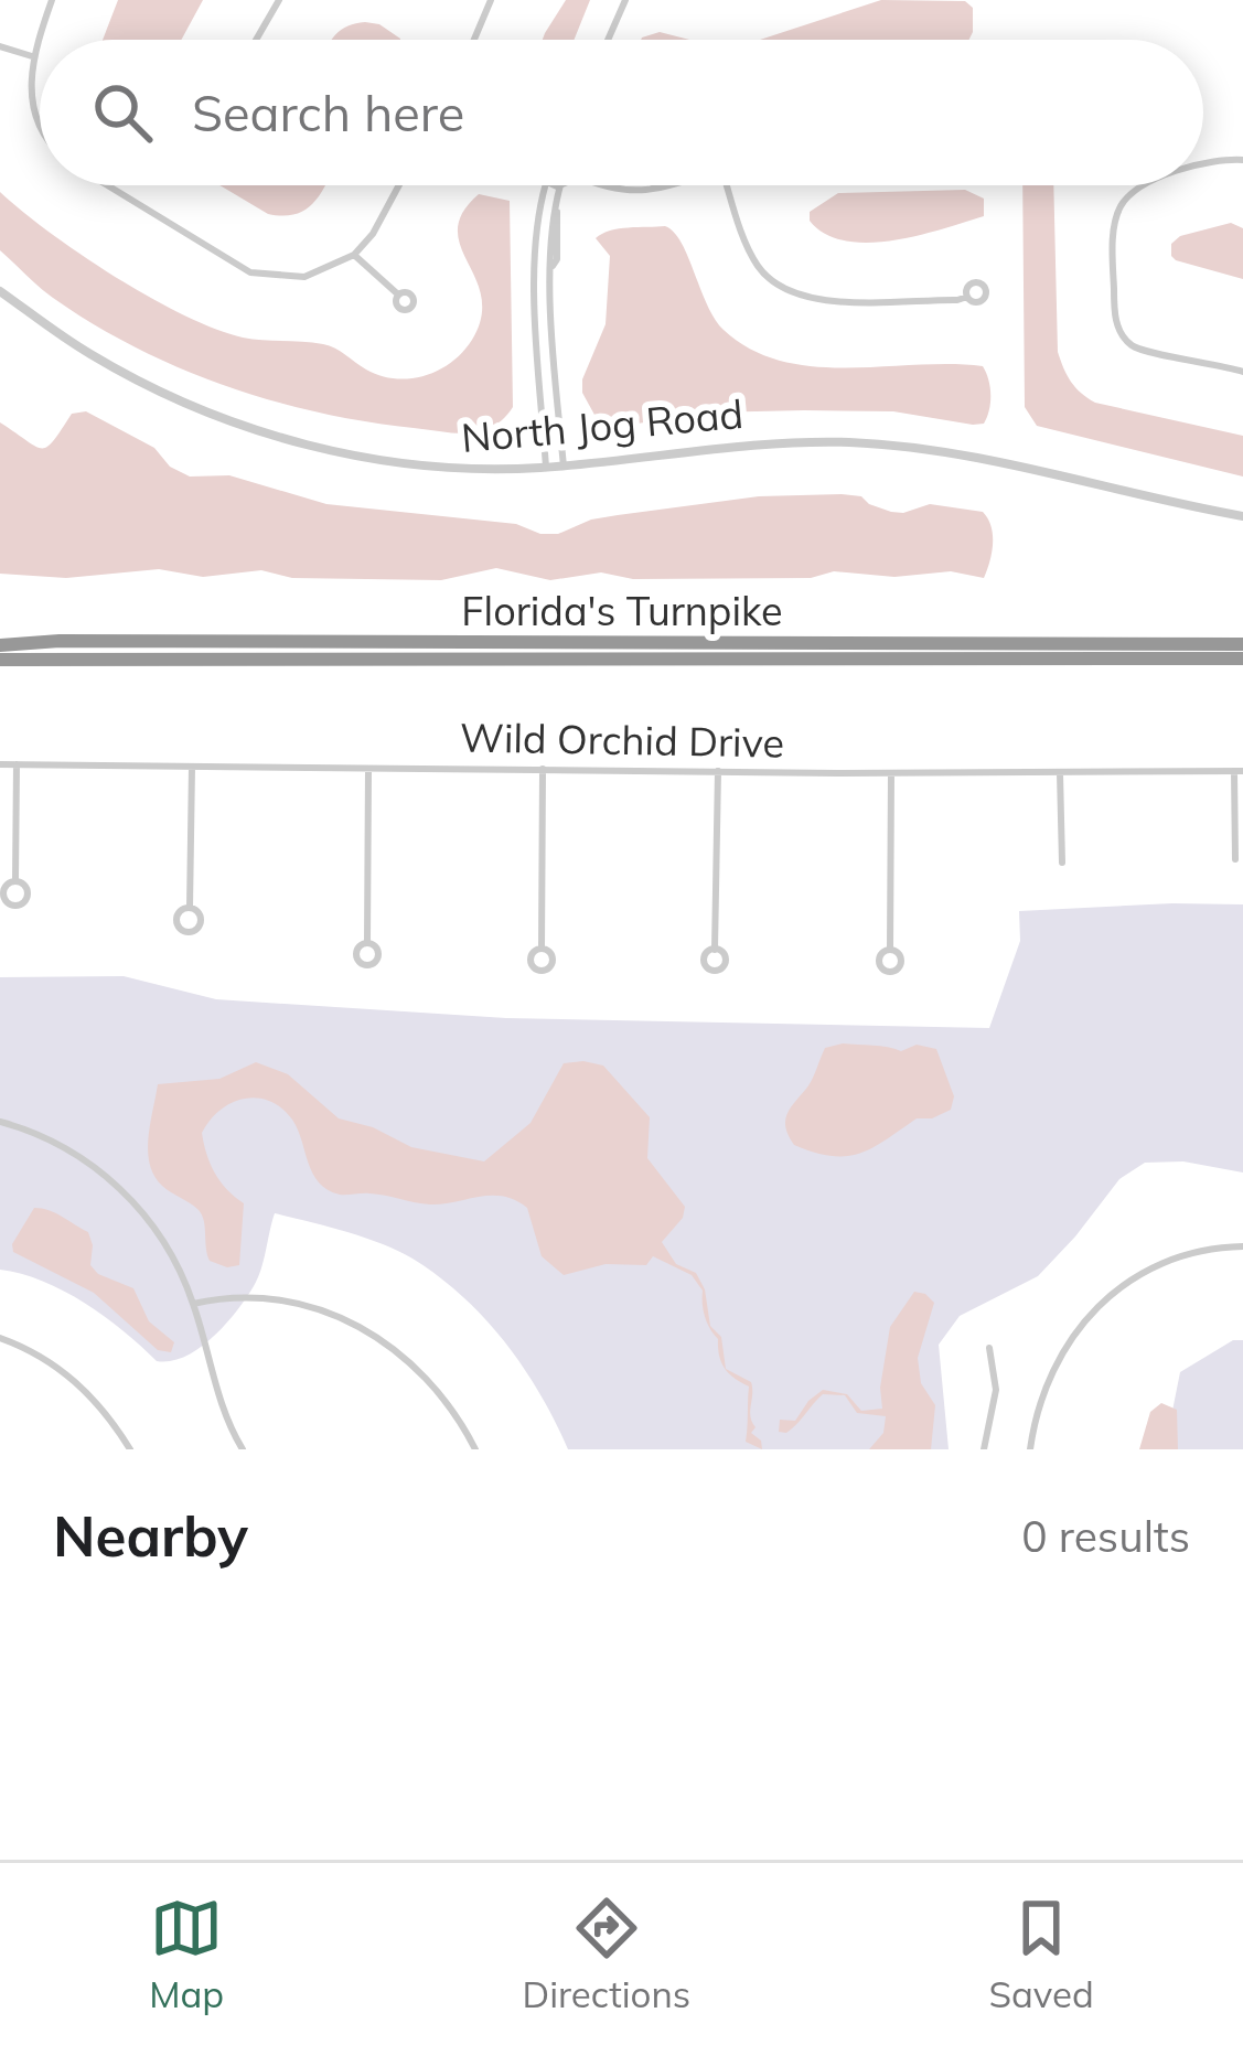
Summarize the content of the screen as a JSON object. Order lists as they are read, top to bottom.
{
  "streets": {
    "highway": ["Florida's Turnpike"],
    "street": ["North Jog Road", "Wild Orchid Drive"]
  },
  "page": {
    "search": "Search here",
    "heading": ["Nearby", "0 results"],
    "nav": ["Map", "Directions", "Saved"]
  }
}
